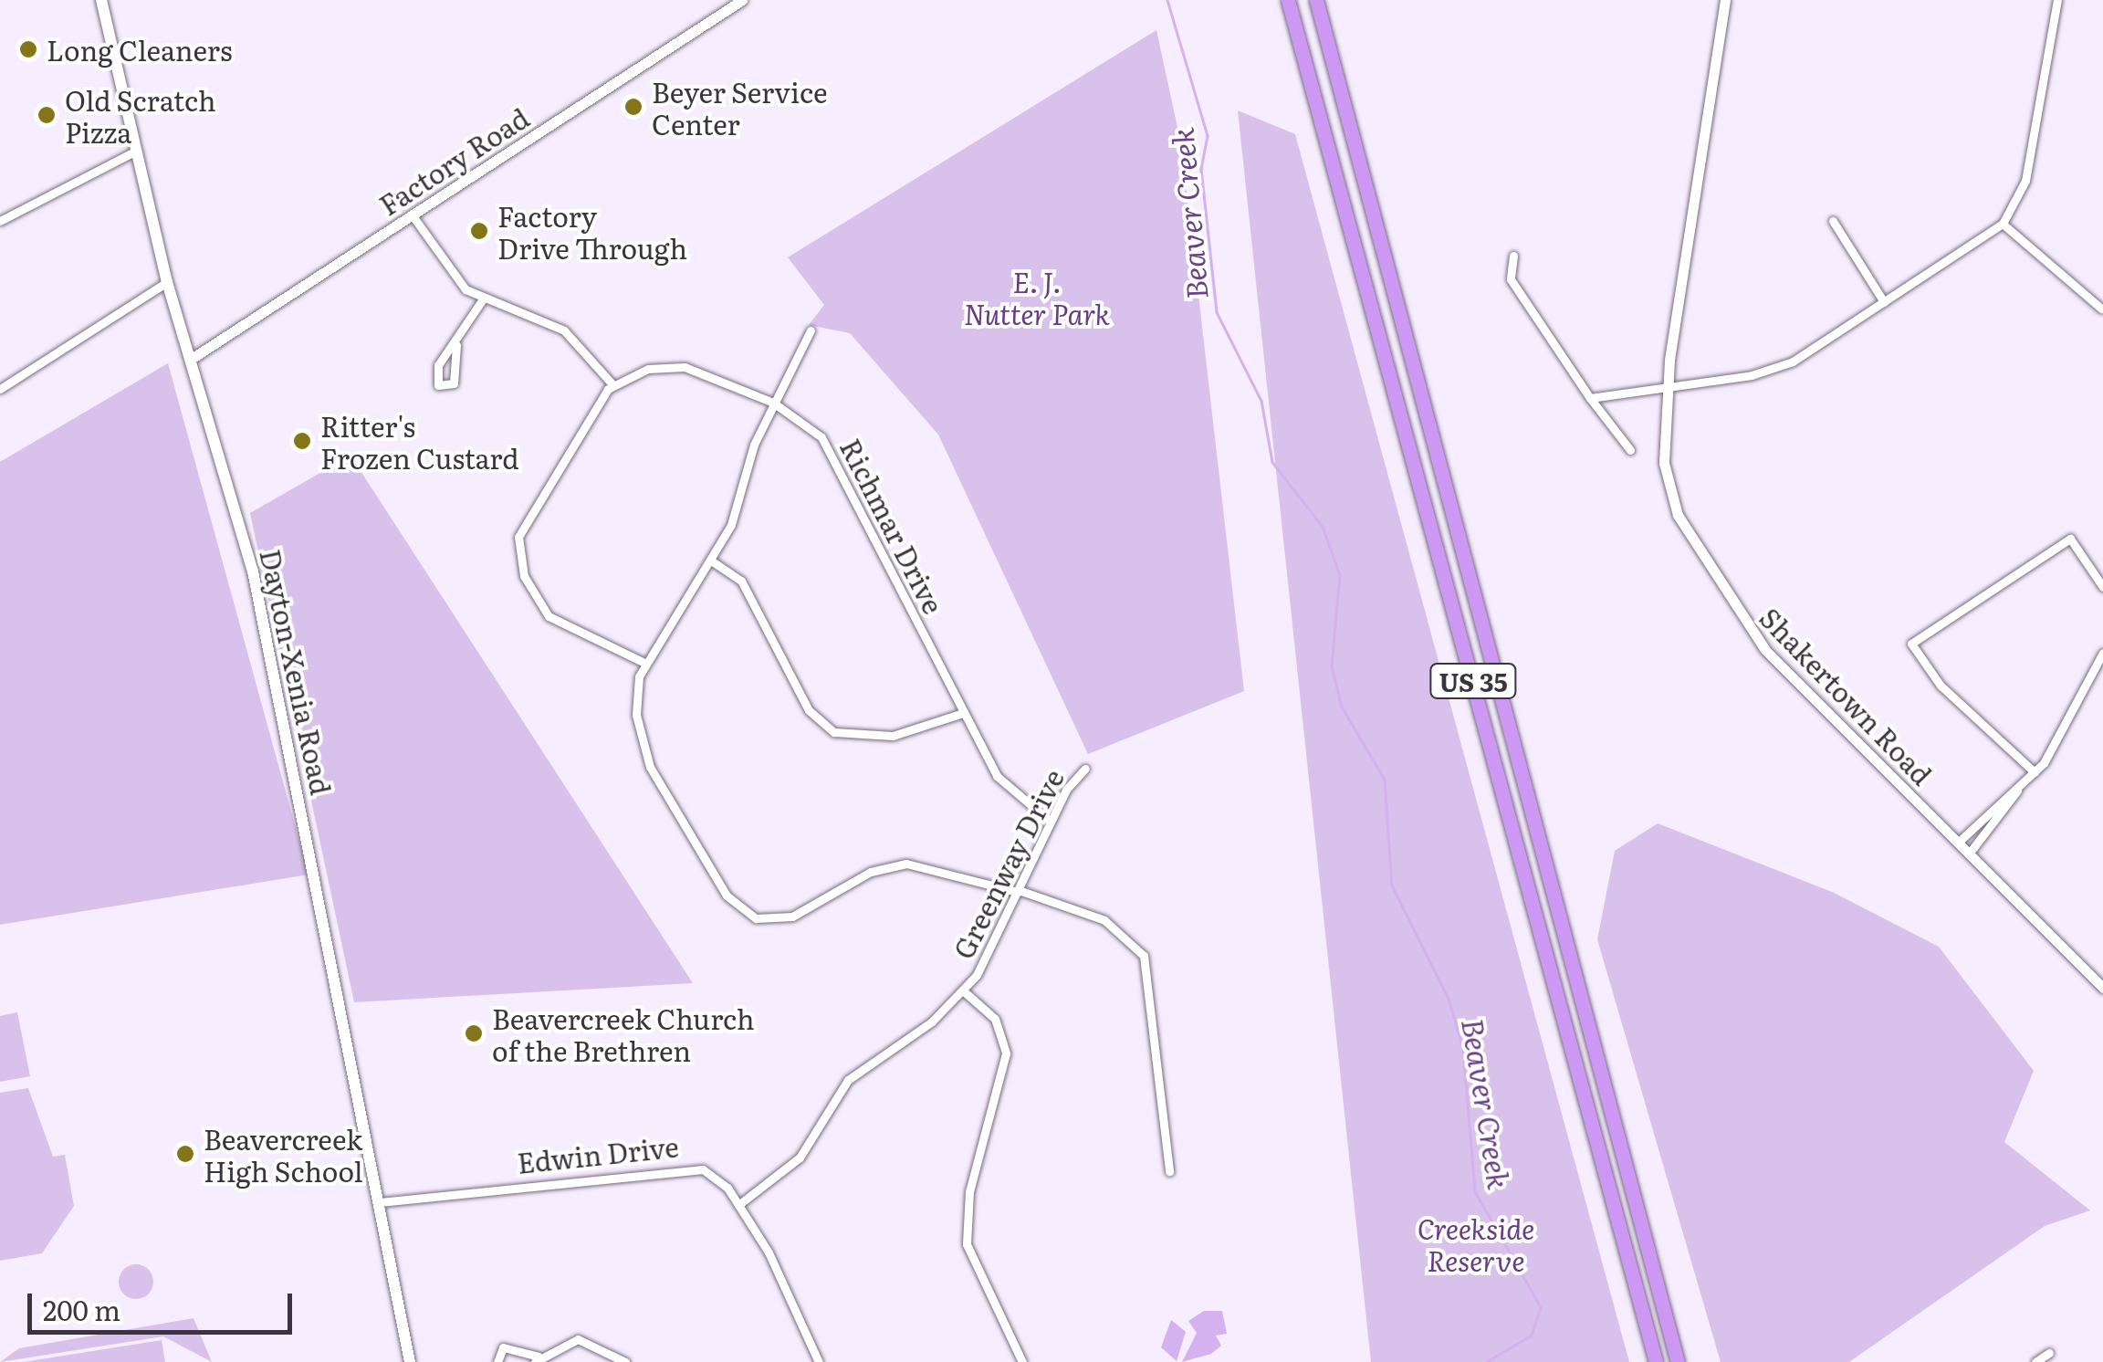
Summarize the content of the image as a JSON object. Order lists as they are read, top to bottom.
{
  "streets": {
    "highway": ["US 35"],
    "main road": ["Dayton-Xenia Road"],
    "street": [
      "Factory Road",
      "Richmar Drive",
      "Shakertown Road",
      "Greenway Drive",
      "Edwin Drive"
    ]
  },
  "crossings": [
    ["Factory Road", "Dayton-Xenia Road"],
    ["Richmar Drive", "Greenway Drive"],
    ["Dayton-Xenia Road", "Edwin Drive"],
    ["Greenway Drive", "Edwin Drive"]
  ],
  "water": ["Beaver Creek"],
  "parks": ["E. J. Nutter Park", "Creekside Reserve"],
  "places": [
    "Long Cleaners",
    "Beyer Service Center",
    "Old Scratch Pizza",
    "Factory Drive Through",
    "Ritter's Frozen Custard",
    "Beavercreek Church of the Brethren",
    "Beavercreek High School"
  ],
  "scale_bar": "200 m"
}
